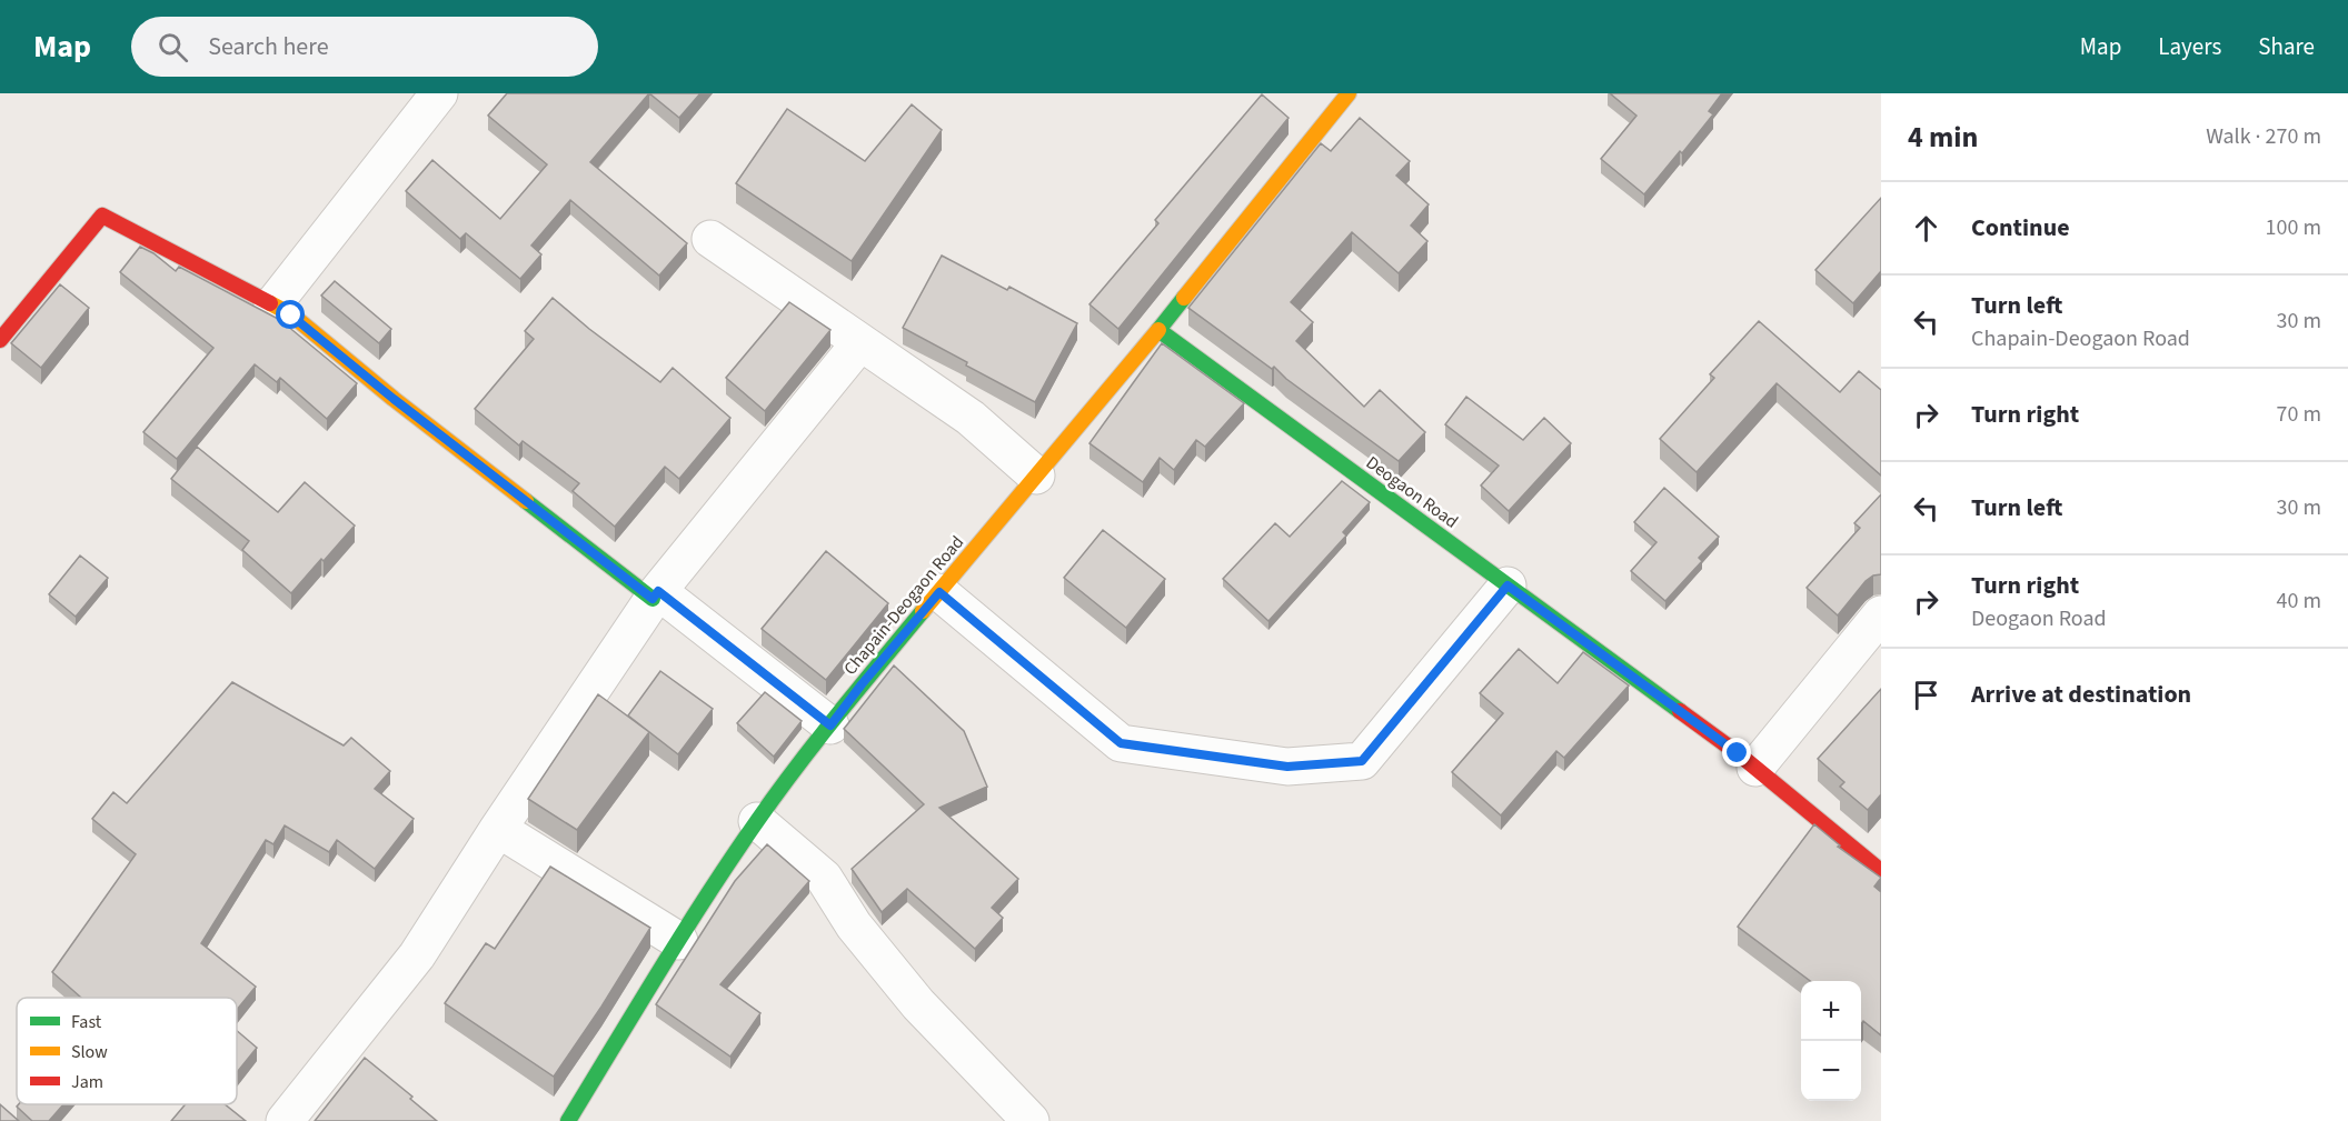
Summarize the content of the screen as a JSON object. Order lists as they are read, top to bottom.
{
  "streets": {
    "street": ["Deogaon Road", "Chapain-Deogaon Road"]
  },
  "crossings": [
    ["Deogaon Road", "Chapain-Deogaon Road"]
  ],
  "legend": ["Fast", "Slow", "Jam"],
  "page": {
    "header": "Map",
    "search": "Search here",
    "nav": ["Map", "Layers", "Share"],
    "heading": ["4 min", "Walk · 270 m"],
    "list": [
      ["Continue", "100 m"],
      ["Turn left", "Chapain-Deogaon Road", "30 m"],
      ["Turn right", "70 m"],
      ["Turn left", "30 m"],
      ["Turn right", "Deogaon Road", "40 m"],
      "Arrive at destination"
    ],
    "map_buttons": ["+", "−"]
  }
}
